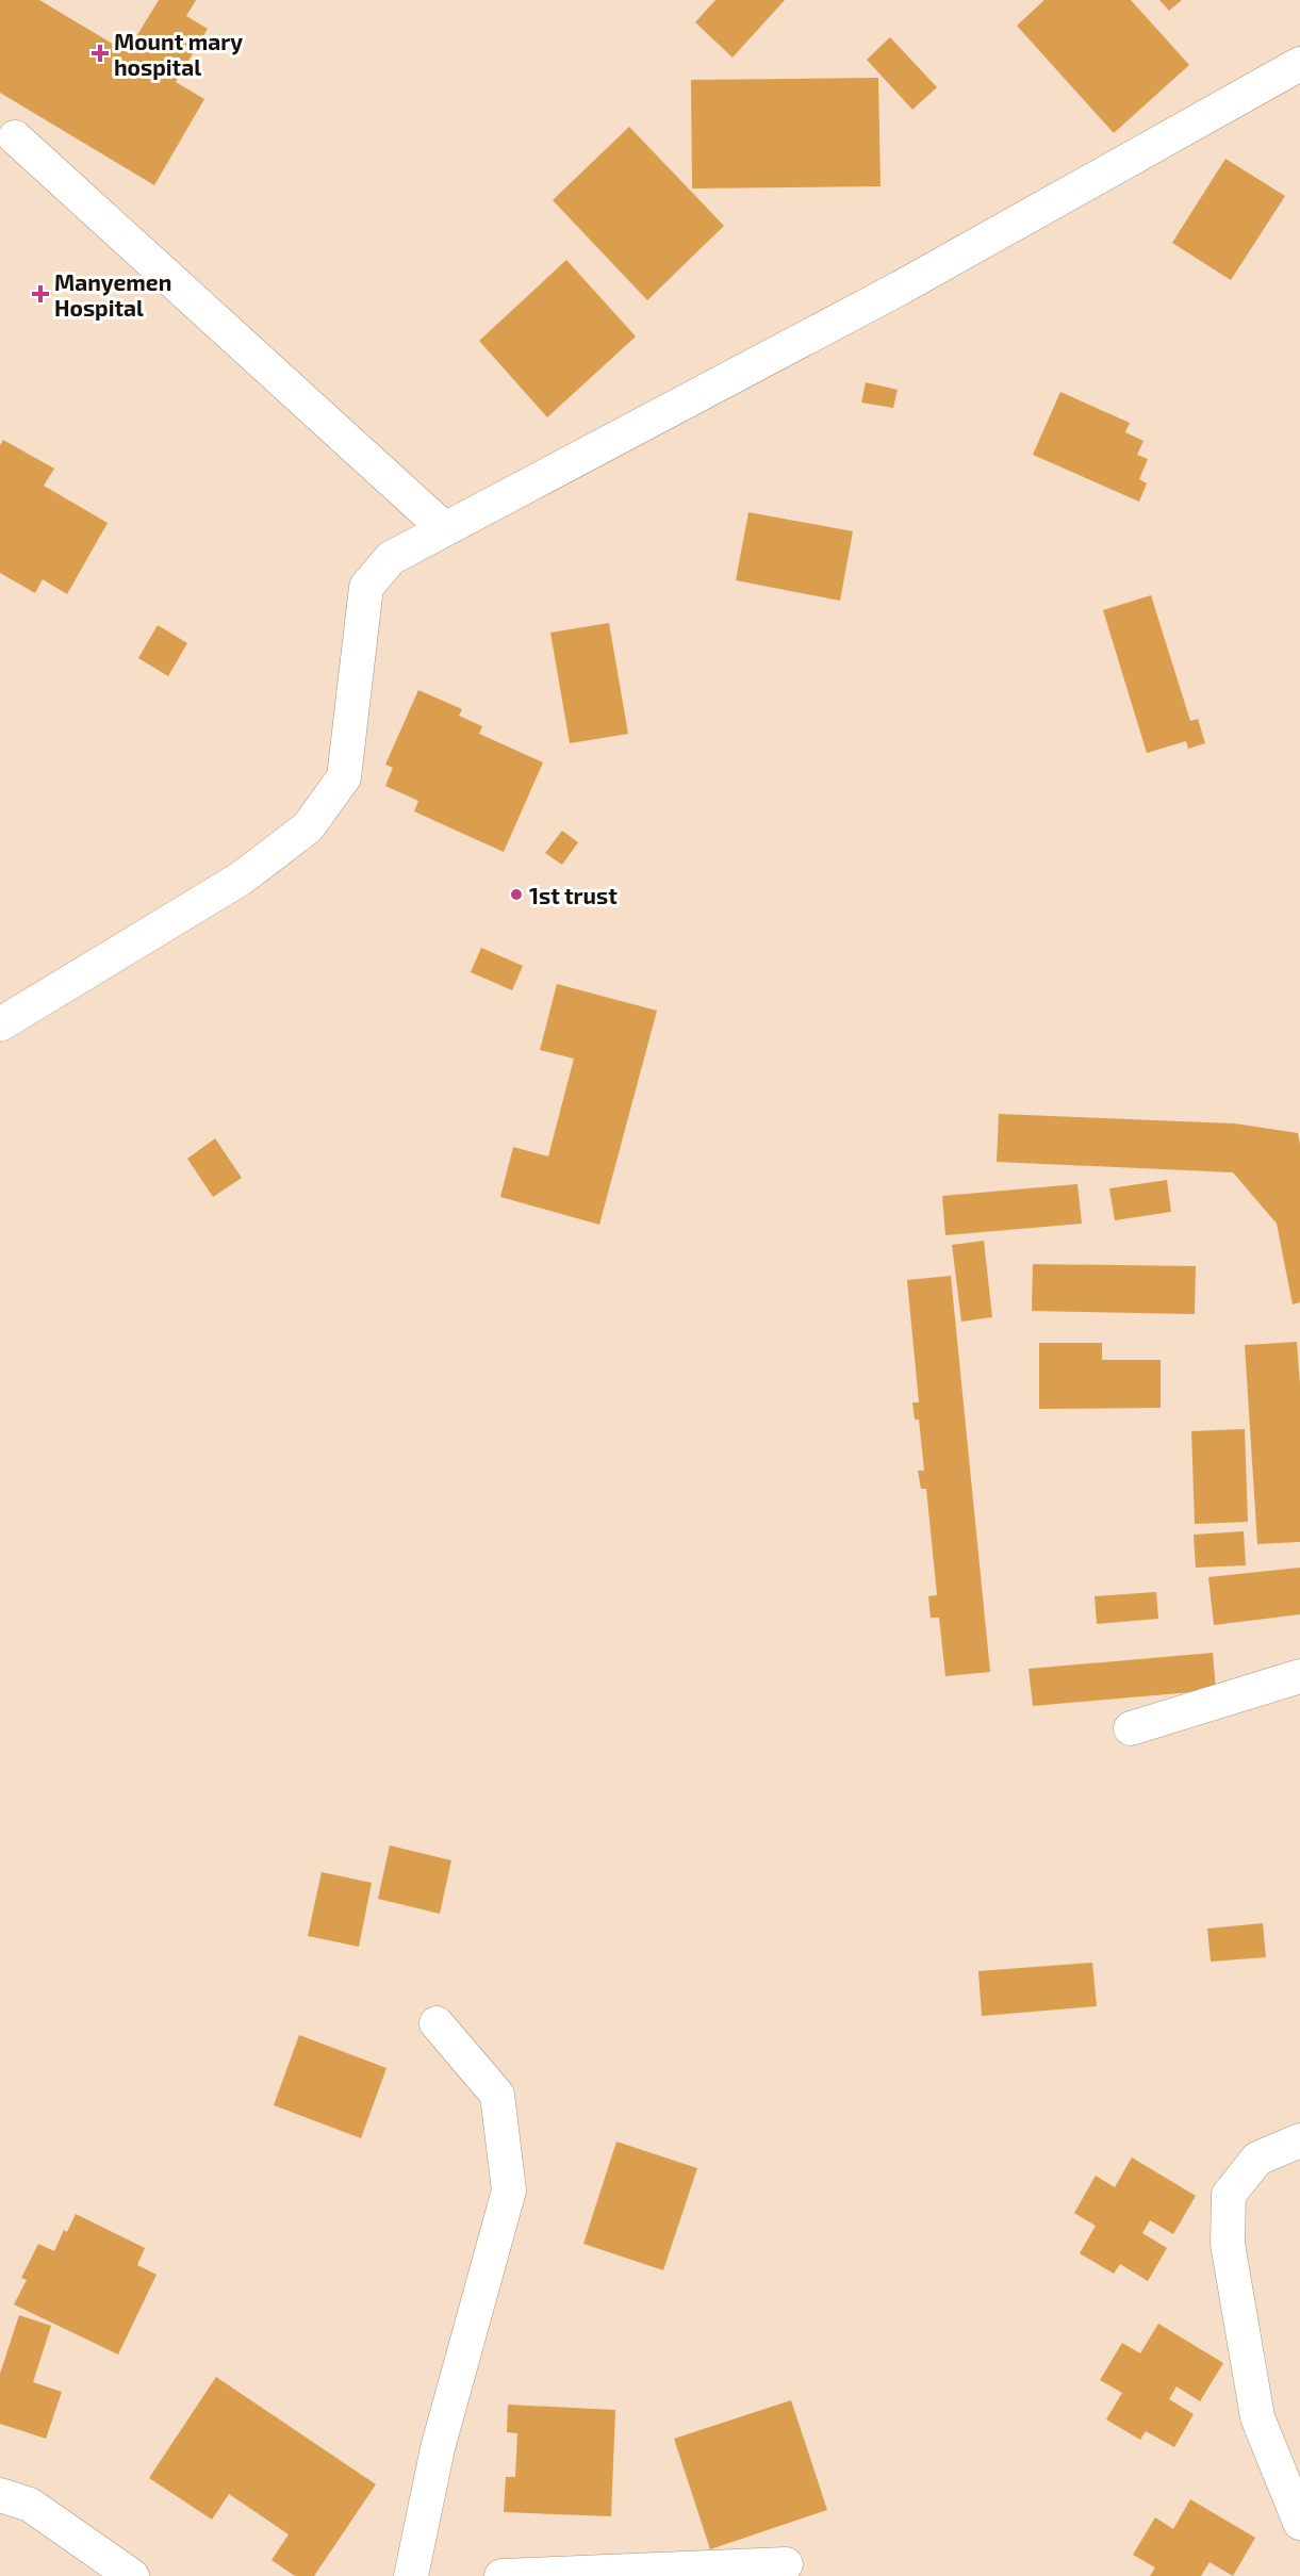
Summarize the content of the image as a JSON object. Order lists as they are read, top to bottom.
{
  "places": {
    "health": ["Mount mary hospital", "Manyemen Hospital"],
    "other": ["1st trust"]
  }
}
